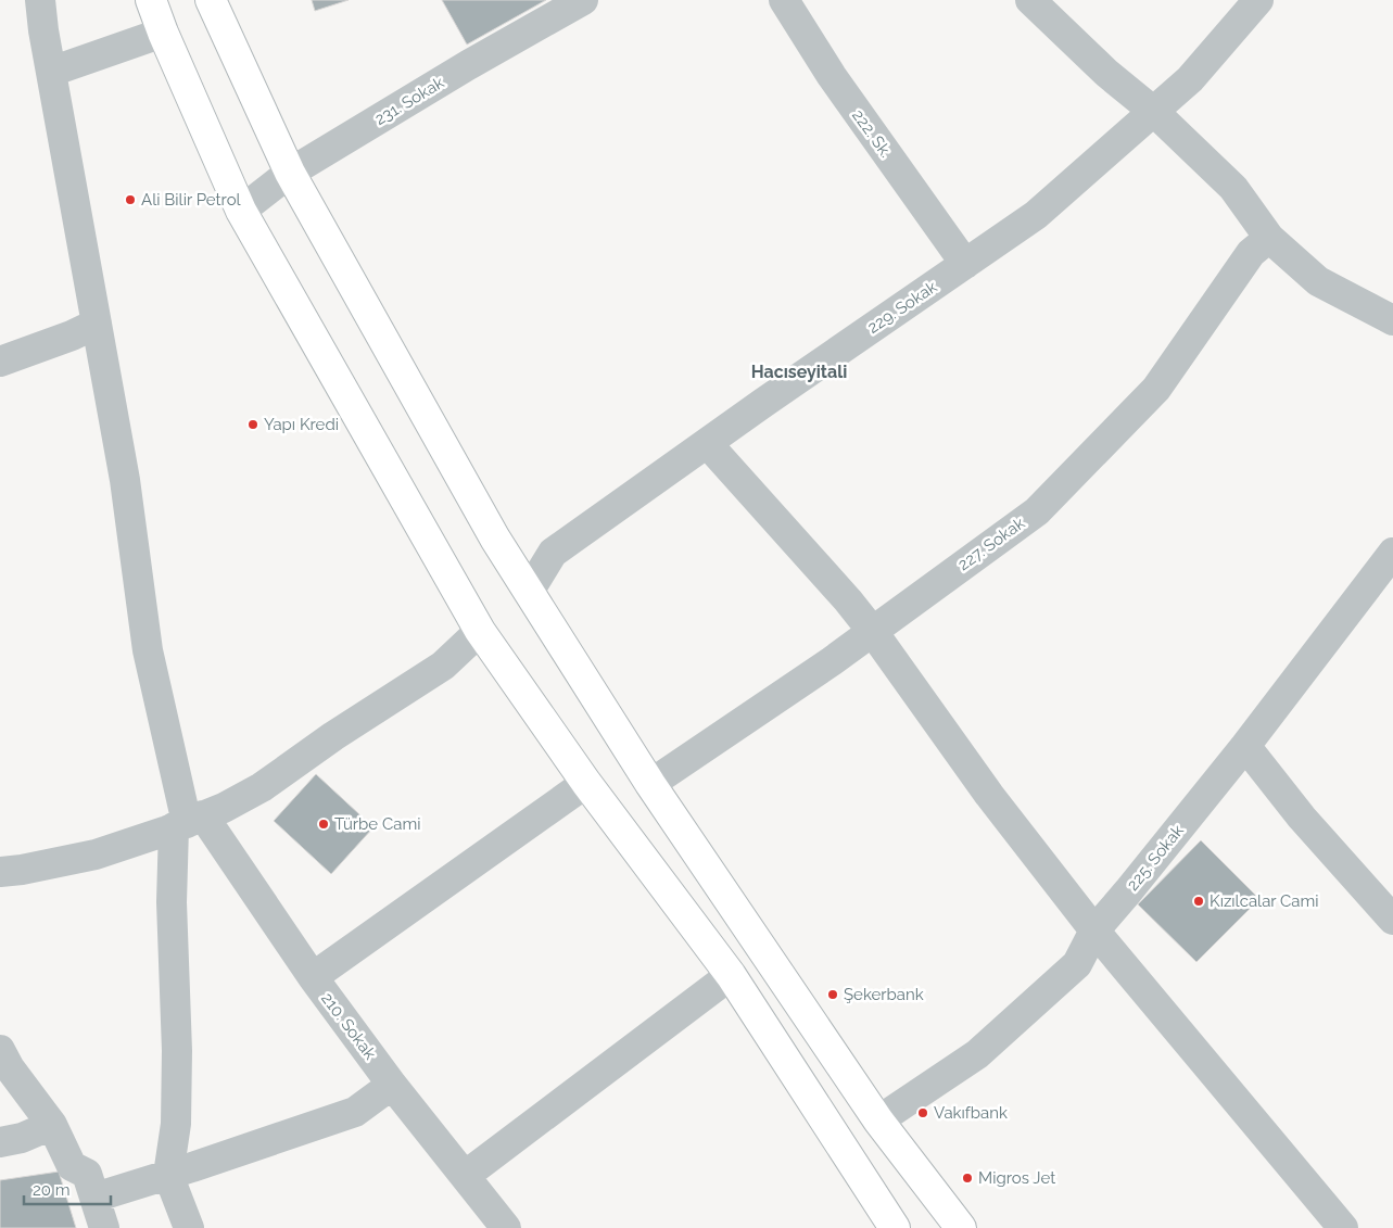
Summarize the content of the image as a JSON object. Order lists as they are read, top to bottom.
{
  "streets": {
    "street": [
      "231. Sokak",
      "222. Sk.",
      "229. Sokak",
      "227. Sokak",
      "225. Sokak",
      "210. Sokak"
    ]
  },
  "crossings": [
    ["222. Sk.", "229. Sokak"]
  ],
  "districts": ["Hacıseyitali"],
  "places": [
    "Ali Bilir Petrol",
    "Yapı Kredi",
    "Türbe Cami",
    "Kızılcalar Cami",
    "Şekerbank",
    "Vakıfbank",
    "Migros Jet"
  ],
  "scale_bar": "20 m"
}
